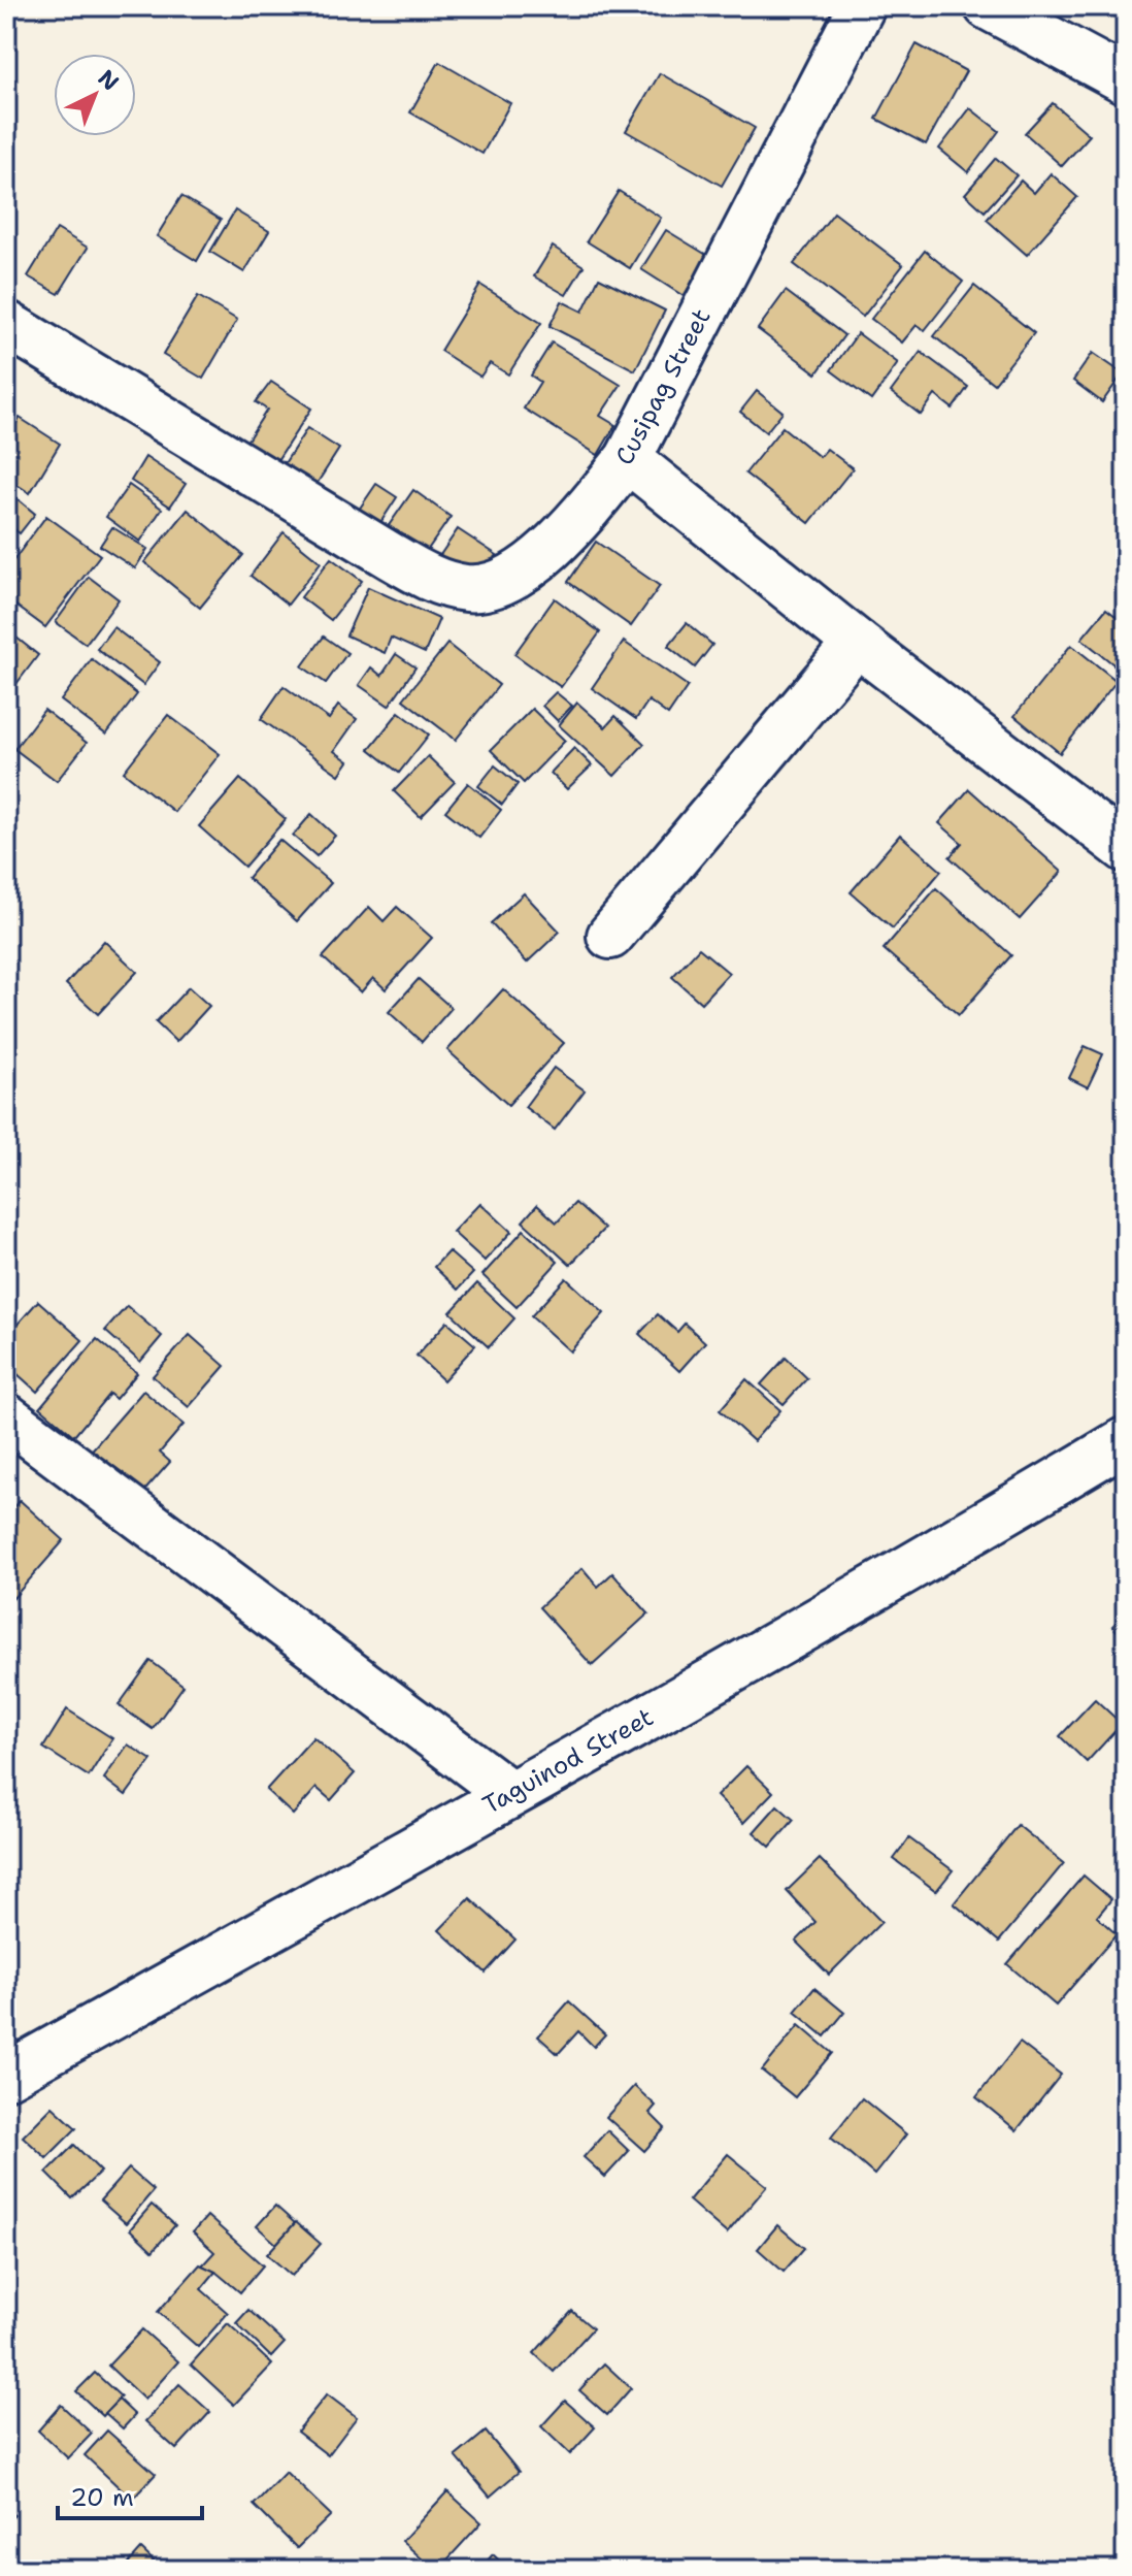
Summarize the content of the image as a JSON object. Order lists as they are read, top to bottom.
{
  "streets": {
    "street": ["Cusipag Street", "Taguinod Street"]
  },
  "scale_bar": "20 m",
  "north": "top right"
}
